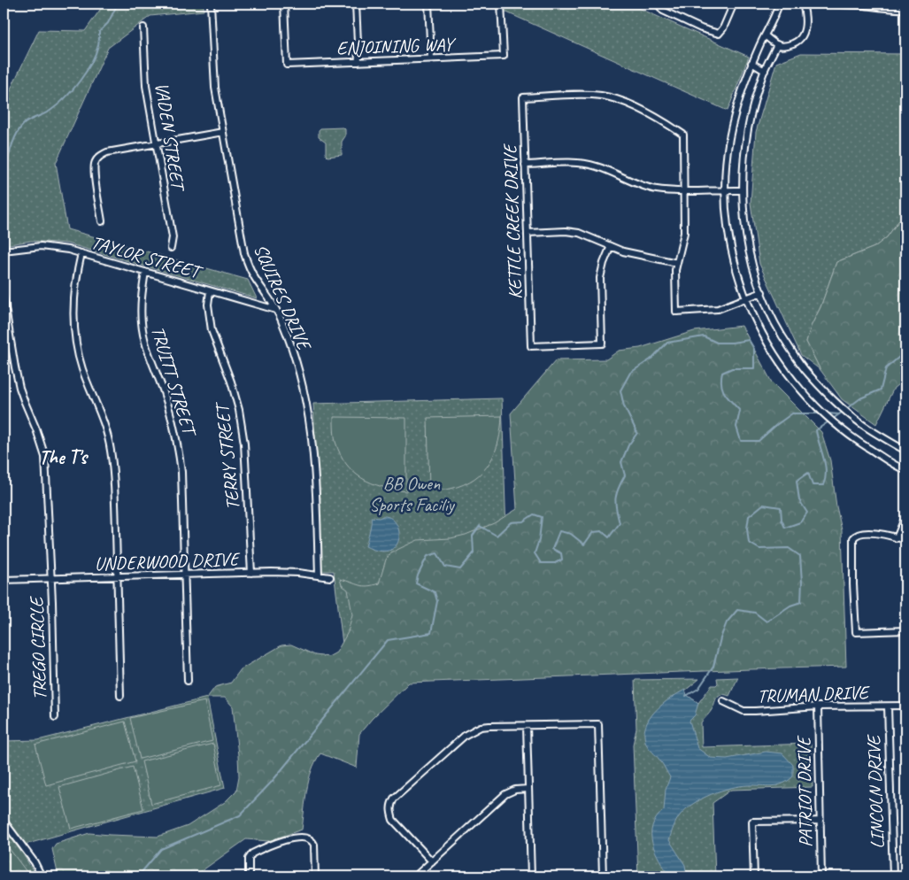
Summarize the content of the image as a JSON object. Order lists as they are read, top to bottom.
{
  "streets": {
    "street": [
      "ENJOINING WAY",
      "VADEN STREET",
      "KETTLE CREEK DRIVE",
      "TAYLOR STREET",
      "SQUIRES DRIVE",
      "TRUITT STREET",
      "TERRY STREET",
      "UNDERWOOD DRIVE",
      "TREGO CIRCLE",
      "TRUMAN DRIVE",
      "PATRIOT DRIVE",
      "LINCOLN DRIVE"
    ]
  },
  "crossings": [
    ["TAYLOR STREET", "SQUIRES DRIVE"],
    ["TAYLOR STREET", "TRUITT STREET"],
    ["TAYLOR STREET", "TERRY STREET"],
    ["SQUIRES DRIVE", "UNDERWOOD DRIVE"],
    ["TRUITT STREET", "UNDERWOOD DRIVE"],
    ["TERRY STREET", "UNDERWOOD DRIVE"],
    ["UNDERWOOD DRIVE", "TREGO CIRCLE"],
    ["TRUMAN DRIVE", "PATRIOT DRIVE"],
    ["TRUMAN DRIVE", "LINCOLN DRIVE"]
  ],
  "districts": ["The T's"],
  "parks": ["BB Owen Sports Faciliy"]
}
